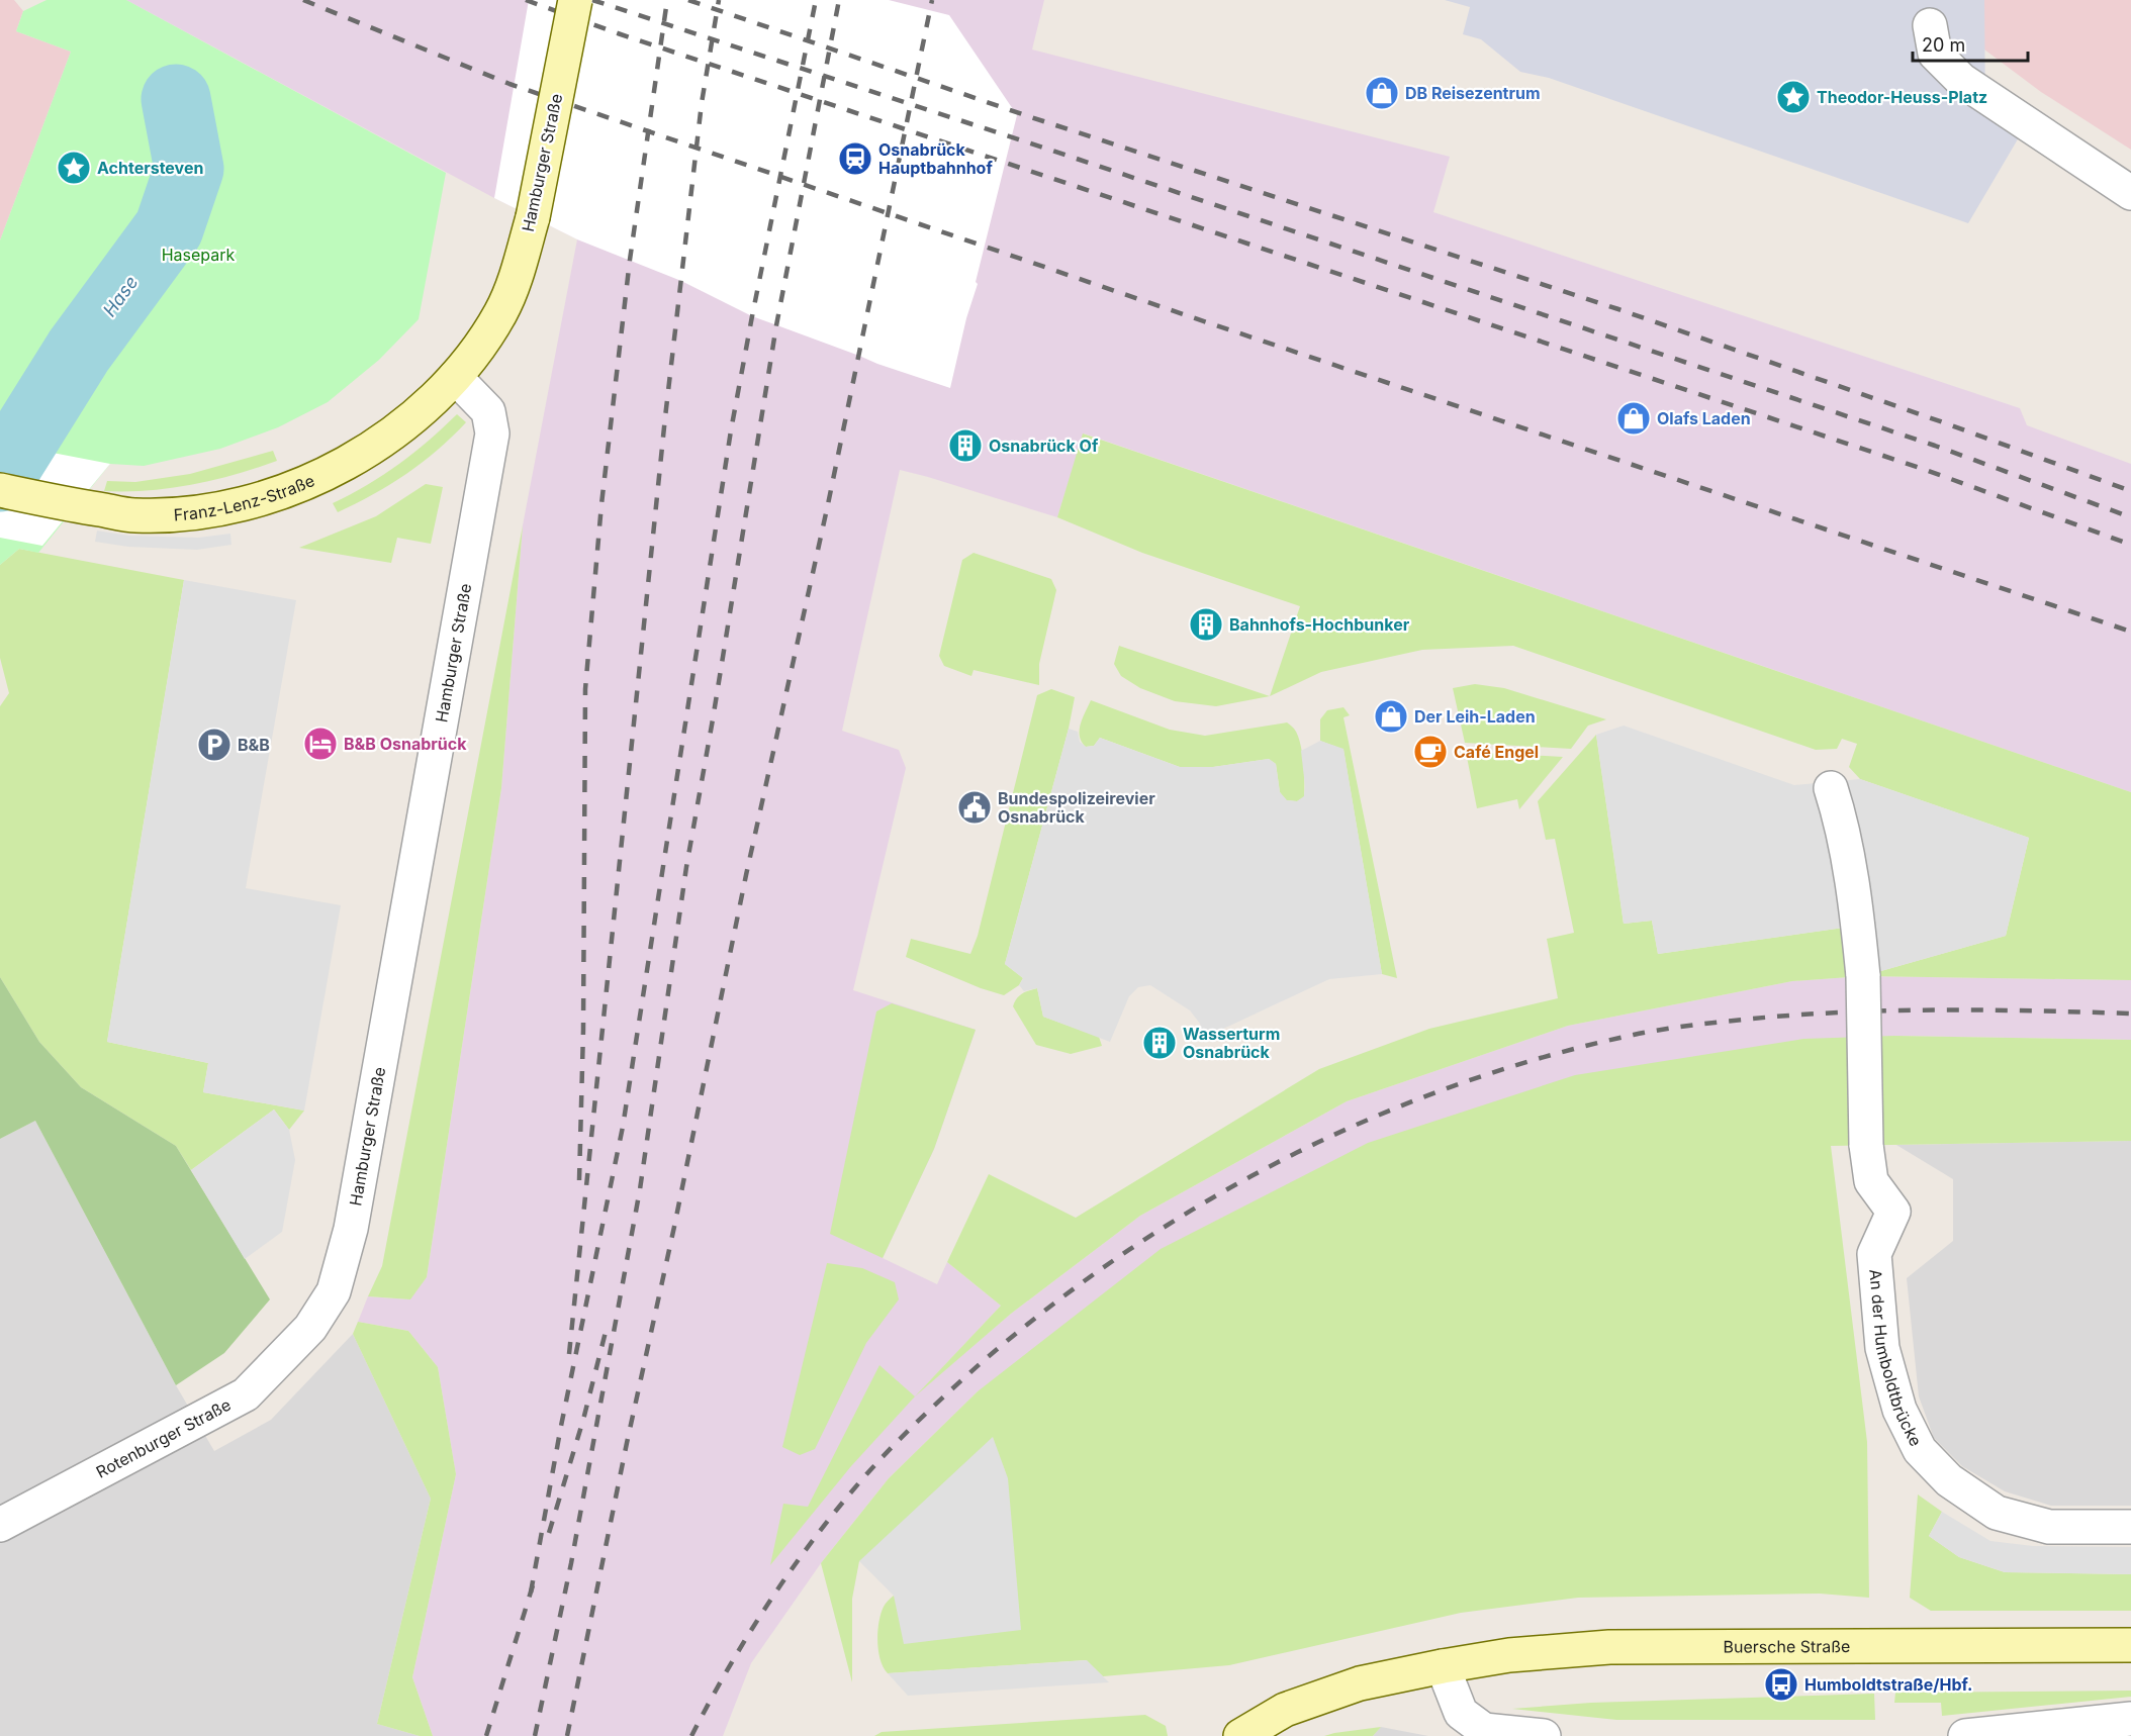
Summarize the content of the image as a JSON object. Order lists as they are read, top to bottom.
{
  "streets": {
    "street": [
      "Hamburger Straße",
      "Franz-Lenz-Straße",
      "An der Humboldtbrücke",
      "Rotenburger Straße",
      "Buersche Straße"
    ]
  },
  "crossings": [
    ["Hamburger Straße", "Franz-Lenz-Straße"],
    ["Hamburger Straße", "Rotenburger Straße"]
  ],
  "water": ["Hase"],
  "parks": ["Hasepark"],
  "places": {
    "shop": ["DB Reisezentrum", "Olafs Laden", "Der Leih-Laden"],
    "place": ["Theodor-Heuss-Platz", "Achtersteven"],
    "station": ["Osnabrück Hauptbahnhof"],
    "building": ["Osnabrück Of", "Bahnhofs-Hochbunker", "Wasserturm Osnabrück"],
    "hotel": ["B&B Osnabrück"],
    "parking": ["B&B"],
    "cafe": ["Café Engel"],
    "public building": ["Bundespolizeirevier Osnabrück"],
    "bus stop": ["Humboldtstraße/Hbf."]
  },
  "scale_bar": "20 m"
}
